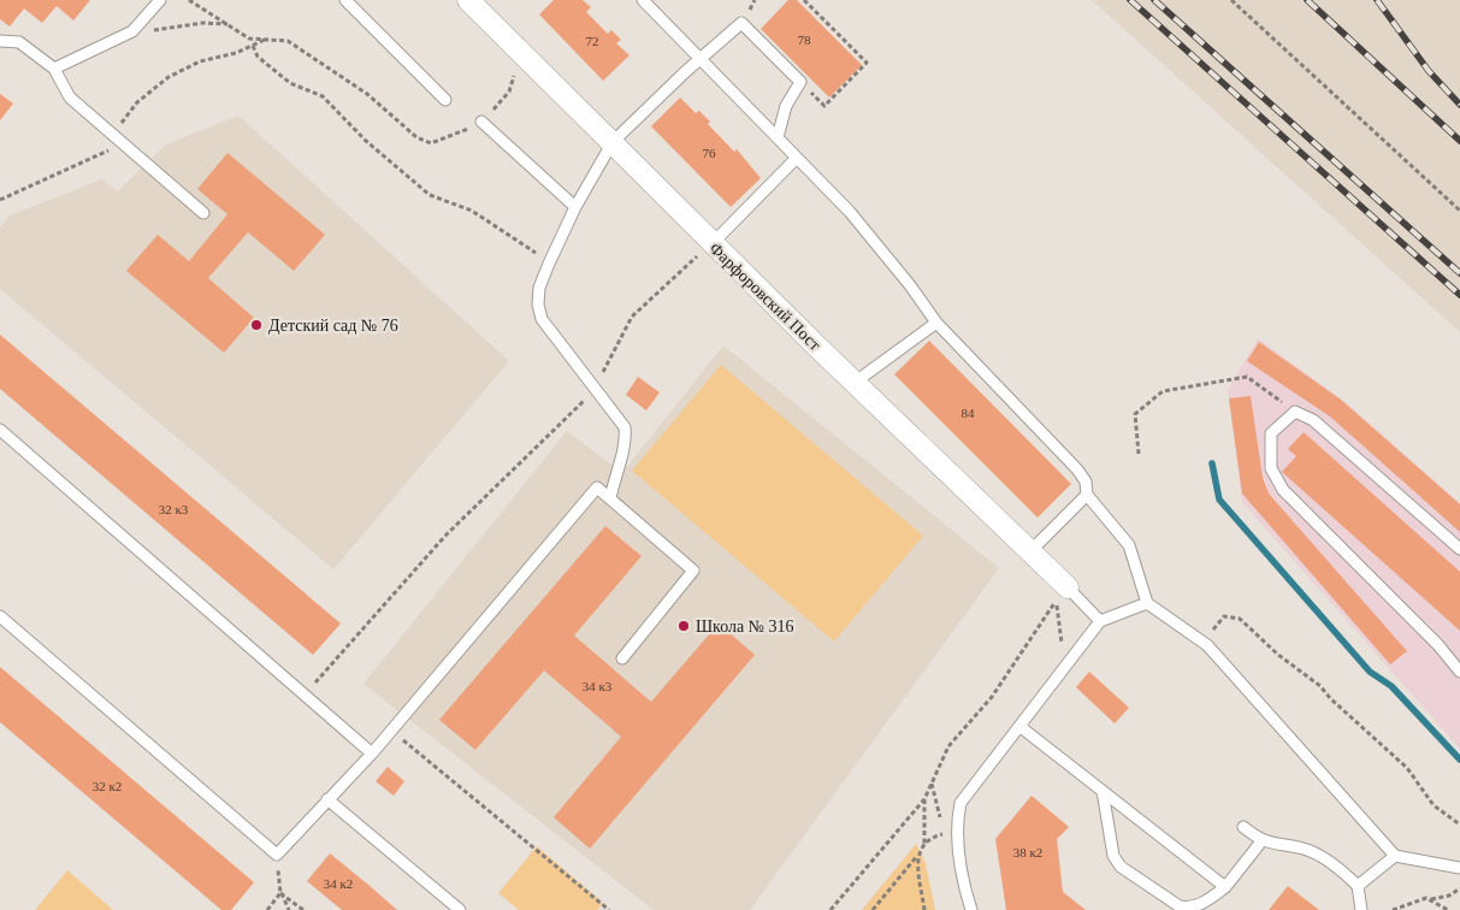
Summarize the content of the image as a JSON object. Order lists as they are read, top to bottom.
{
  "streets": {
    "street": ["Фарфоровский Пост"]
  },
  "places": ["Детский сад № 76", "Школа № 316"],
  "house_numbers": [
    "78",
    "72",
    "76",
    "84",
    "32 к3",
    "34 к3",
    "32 к2",
    "38 к2",
    "34 к2"
  ]
}
